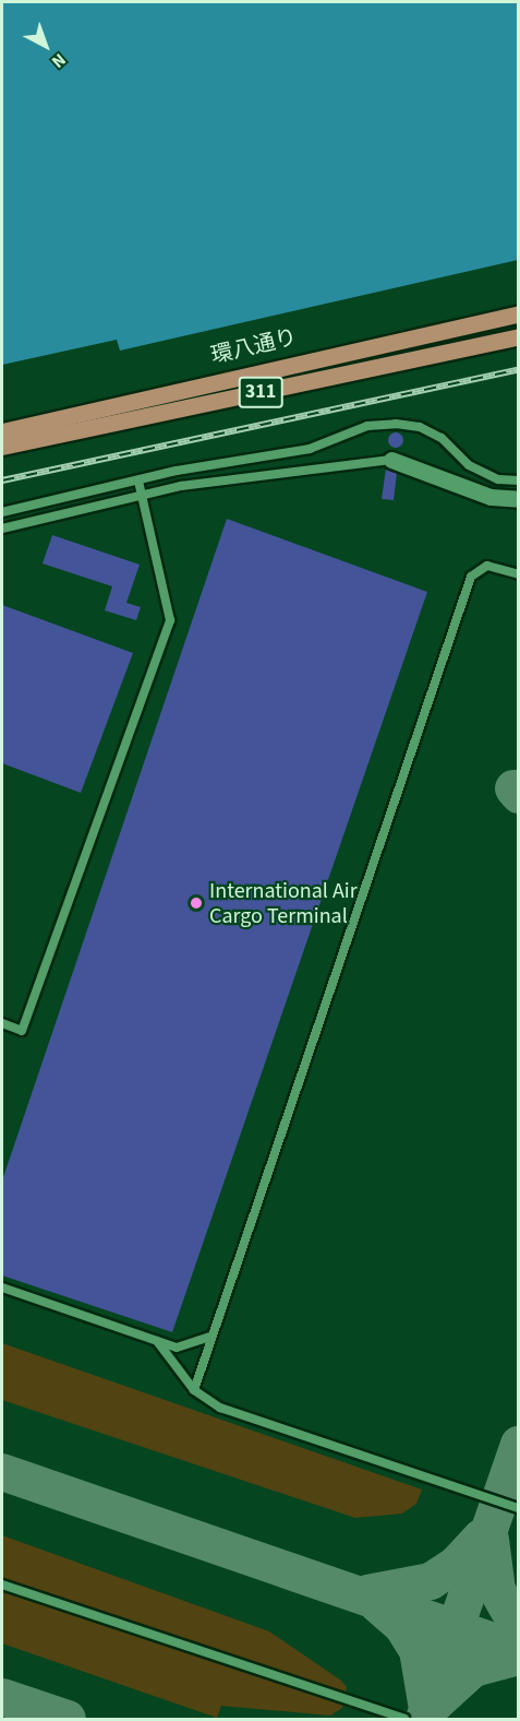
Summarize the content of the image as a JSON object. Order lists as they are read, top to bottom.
{
  "streets": {
    "main road": ["環八通り", "311"]
  },
  "places": ["International Air Cargo Terminal"],
  "north": "bottom right"
}
